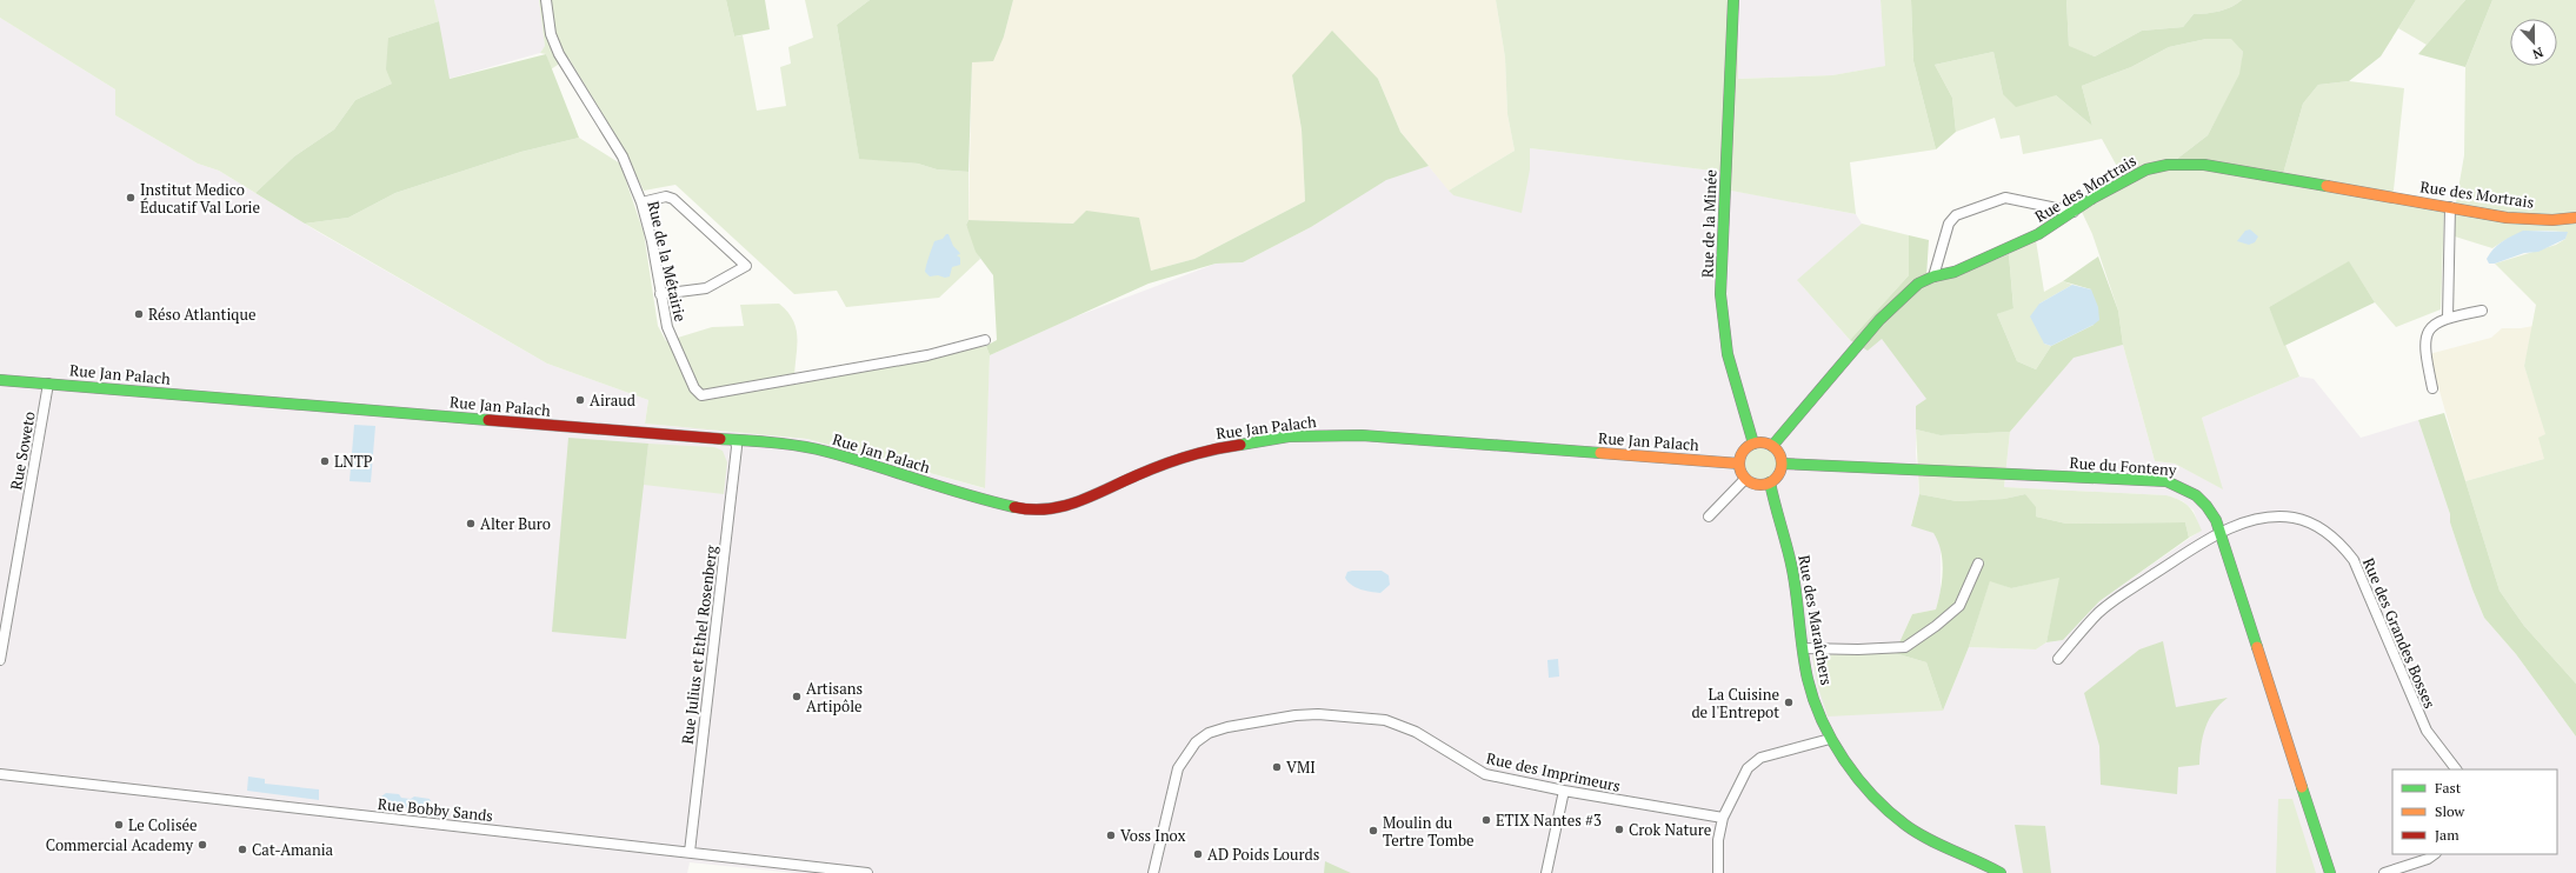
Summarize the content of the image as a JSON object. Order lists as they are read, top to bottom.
{
  "streets": {
    "street": [
      "Rue des Mortrais",
      "Rue de la Minée",
      "Rue de la Métairie",
      "Rue Jan Palach",
      "Rue Soweto",
      "Rue du Fonteny",
      "Rue des Maraîchers",
      "Rue des Grandes Bosses",
      "Rue Julius et Ethel Rosenberg",
      "Rue des Imprimeurs",
      "Rue Bobby Sands"
    ]
  },
  "crossings": [
    ["Rue des Mortrais", "Rue de la Minée"],
    ["Rue des Mortrais", "Rue Jan Palach"],
    ["Rue des Mortrais", "Rue du Fonteny"],
    ["Rue des Mortrais", "Rue des Maraîchers"],
    ["Rue de la Minée", "Rue Jan Palach"],
    ["Rue de la Minée", "Rue du Fonteny"],
    ["Rue de la Minée", "Rue des Maraîchers"],
    ["Rue Jan Palach", "Rue Soweto"],
    ["Rue Jan Palach", "Rue du Fonteny"],
    ["Rue Jan Palach", "Rue des Maraîchers"],
    ["Rue Jan Palach", "Rue Julius et Ethel Rosenberg"],
    ["Rue du Fonteny", "Rue des Maraîchers"],
    ["Rue du Fonteny", "Rue des Grandes Bosses"],
    ["Rue Julius et Ethel Rosenberg", "Rue Bobby Sands"]
  ],
  "places": [
    "Institut Medico Éducatif Val Lorie",
    "Réso Atlantique",
    "Airaud",
    "LNTP",
    "Alter Buro",
    "Artisans Artipôle",
    "La Cuisine de l'Entrepot",
    "VMI",
    "ETIX Nantes #3",
    "Le Colisée",
    "Crok Nature",
    "Moulin du Tertre Tombe",
    "Voss Inox",
    "Commercial Academy",
    "Cat-Amania",
    "AD Poids Lourds"
  ],
  "legend": ["Fast", "Slow", "Jam"],
  "north": "bottom"
}
